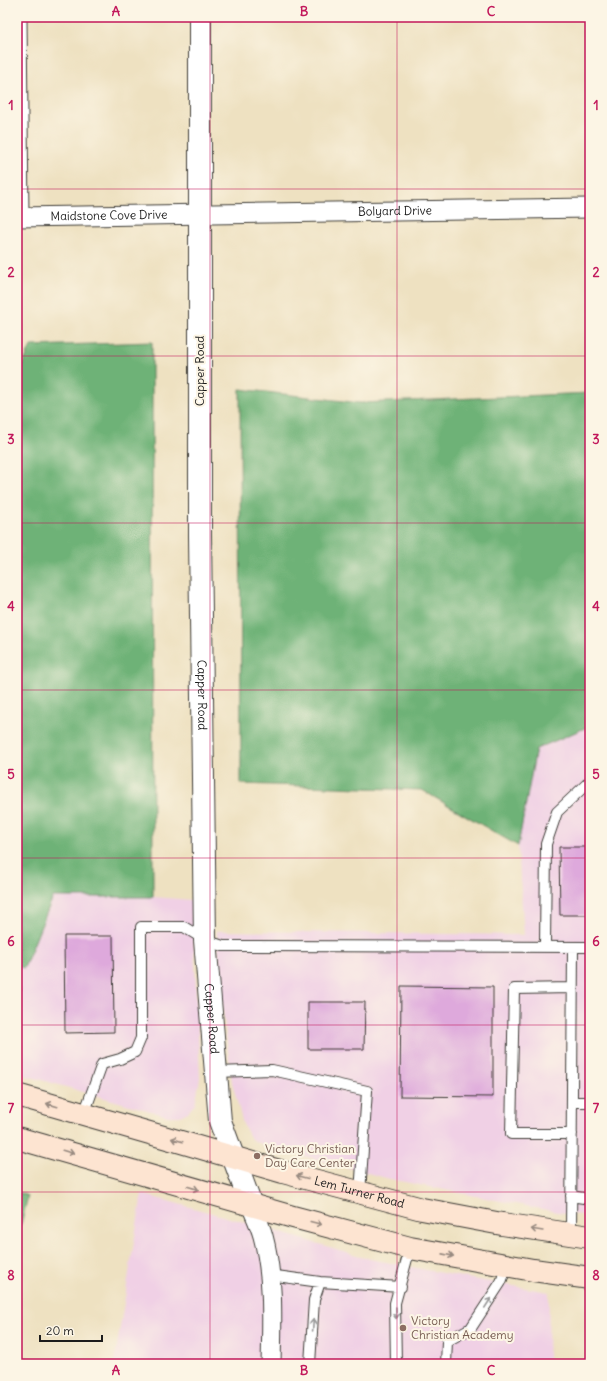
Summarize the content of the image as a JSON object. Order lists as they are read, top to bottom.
{
  "streets": {
    "main road": ["Lem Turner Road"],
    "street": ["Bolyard Drive", "Maidstone Cove Drive", "Capper Road"]
  },
  "crossings": [
    ["Bolyard Drive", "Maidstone Cove Drive"],
    ["Bolyard Drive", "Capper Road"],
    ["Maidstone Cove Drive", "Capper Road"],
    ["Capper Road", "Lem Turner Road"]
  ],
  "places": ["Victory Christian Day Care Center", "Victory Christian Academy"],
  "scale_bar": "20 m",
  "grid": {
    "columns": ["A", "B", "C"],
    "rows": [
      "1",
      "2",
      "3",
      "4",
      "5",
      "6",
      "7",
      "8"
    ]
  }
}
